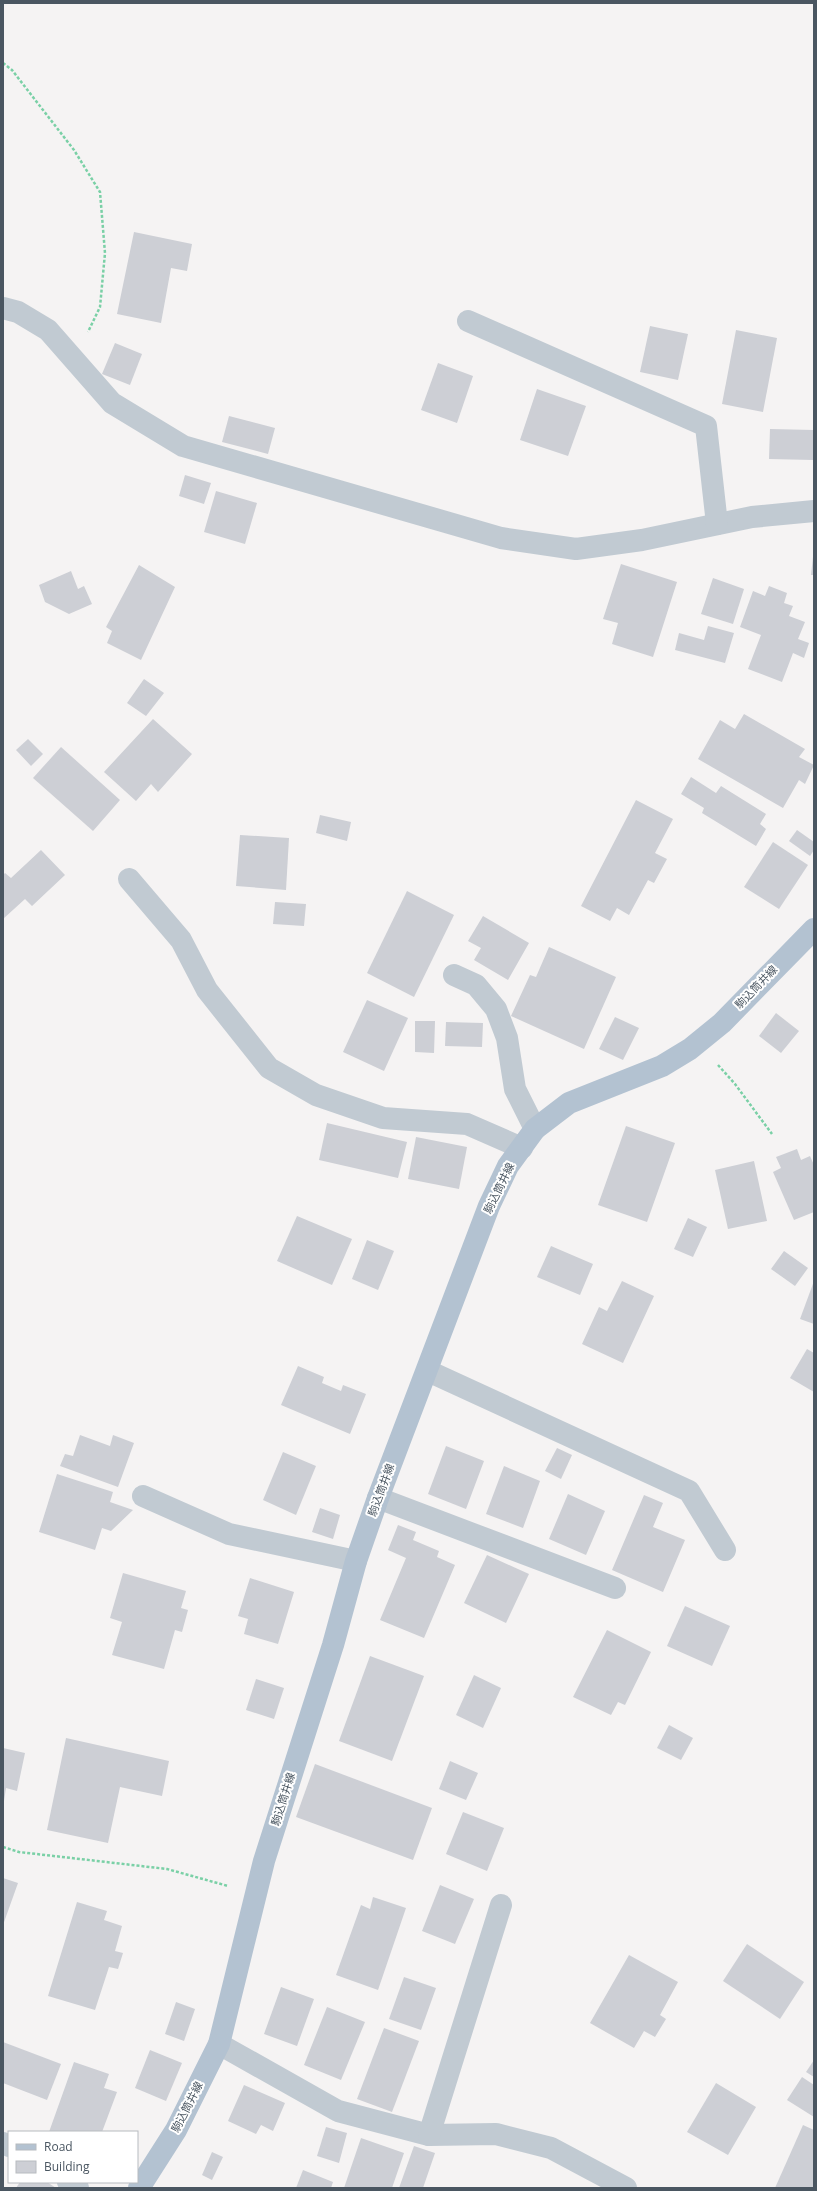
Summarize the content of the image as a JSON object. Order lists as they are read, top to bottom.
{
  "streets": {
    "main road": ["駒込筒井線"]
  },
  "legend": ["Road", "Building"]
}
